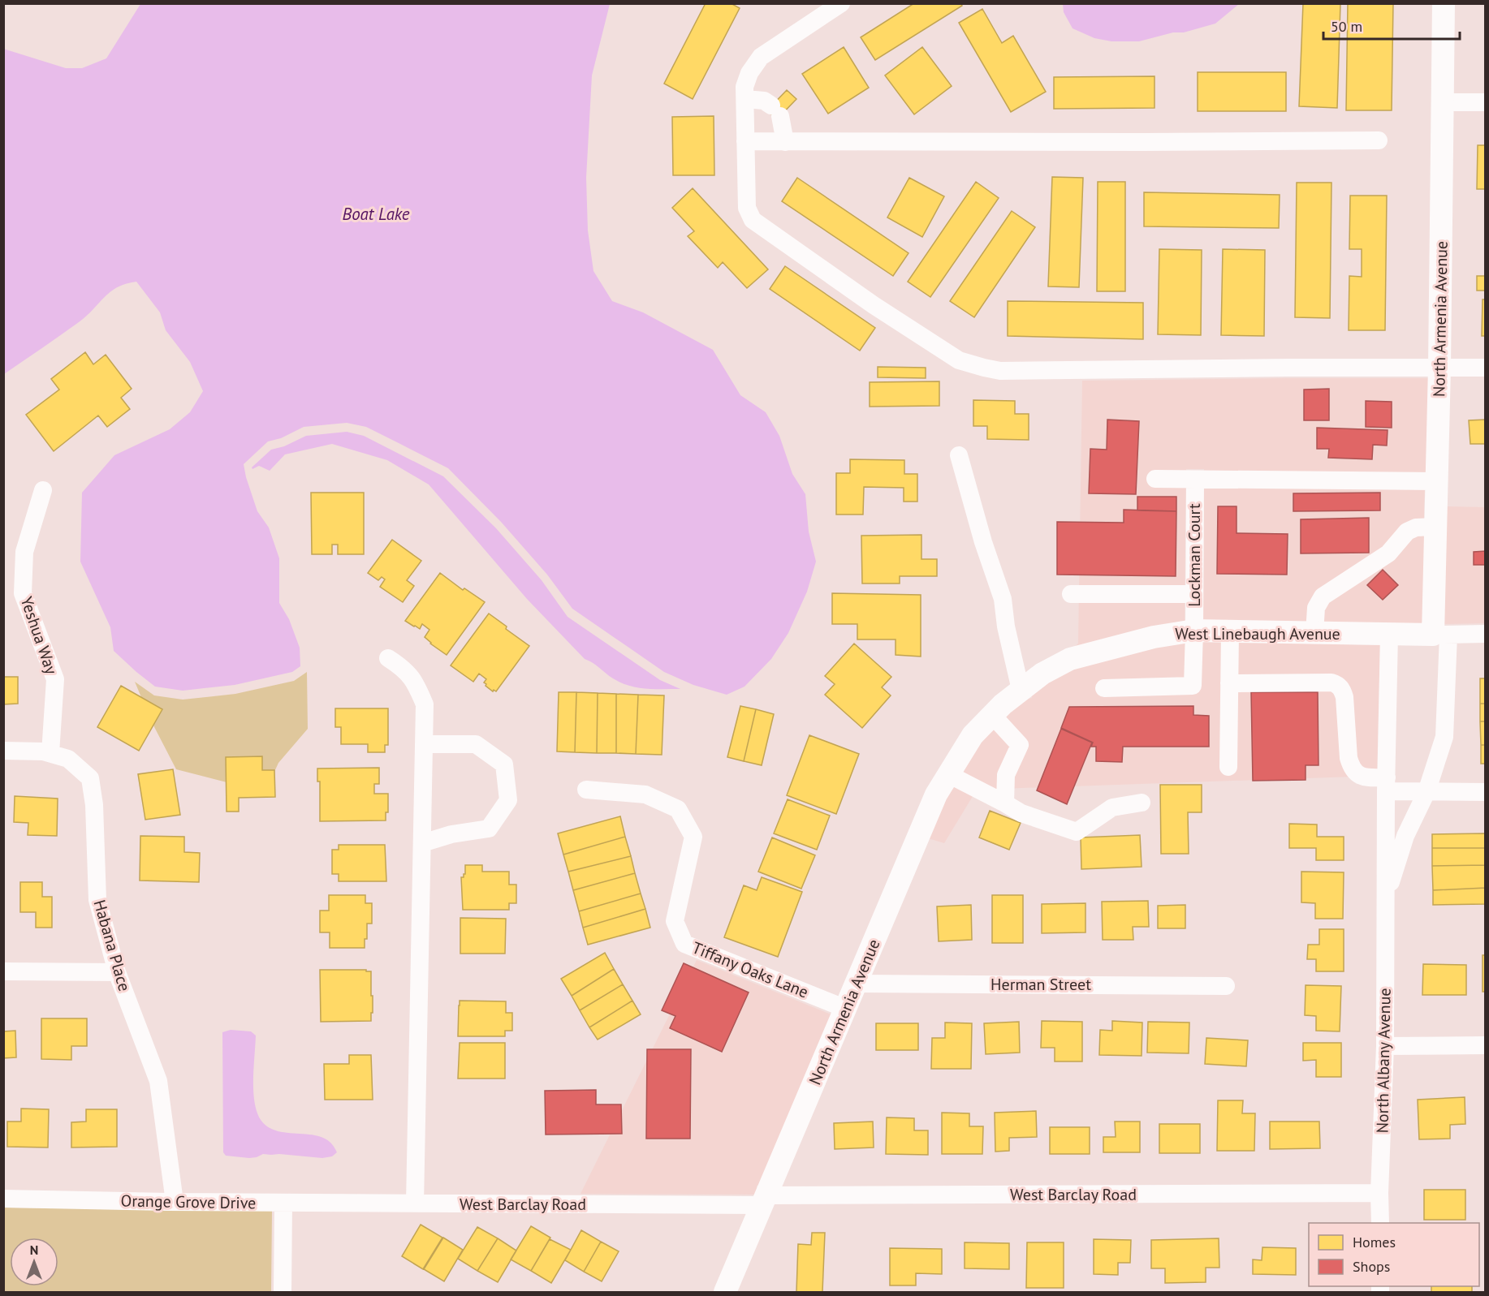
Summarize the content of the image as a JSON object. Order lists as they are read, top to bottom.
{
  "streets": {
    "main road": ["North Armenia Avenue", "West Linebaugh Avenue"],
    "street": [
      "Lockman Court",
      "Yeshua Way",
      "Habana Place",
      "Tiffany Oaks Lane",
      "Herman Street",
      "North Albany Avenue",
      "West Barclay Road",
      "Orange Grove Drive"
    ]
  },
  "crossings": [
    ["North Armenia Avenue", "West Linebaugh Avenue"],
    ["North Armenia Avenue", "Tiffany Oaks Lane"],
    ["North Armenia Avenue", "Herman Street"],
    ["North Armenia Avenue", "North Albany Avenue"],
    ["North Armenia Avenue", "West Barclay Road"],
    ["Lockman Court", "West Linebaugh Avenue"],
    ["West Linebaugh Avenue", "North Albany Avenue"],
    ["Yeshua Way", "Habana Place"],
    ["Habana Place", "Orange Grove Drive"],
    ["North Albany Avenue", "West Barclay Road"],
    ["West Barclay Road", "Orange Grove Drive"]
  ],
  "water": ["Boat Lake"],
  "legend": ["Homes", "Shops"],
  "scale_bar": "50 m",
  "north": "top"
}
